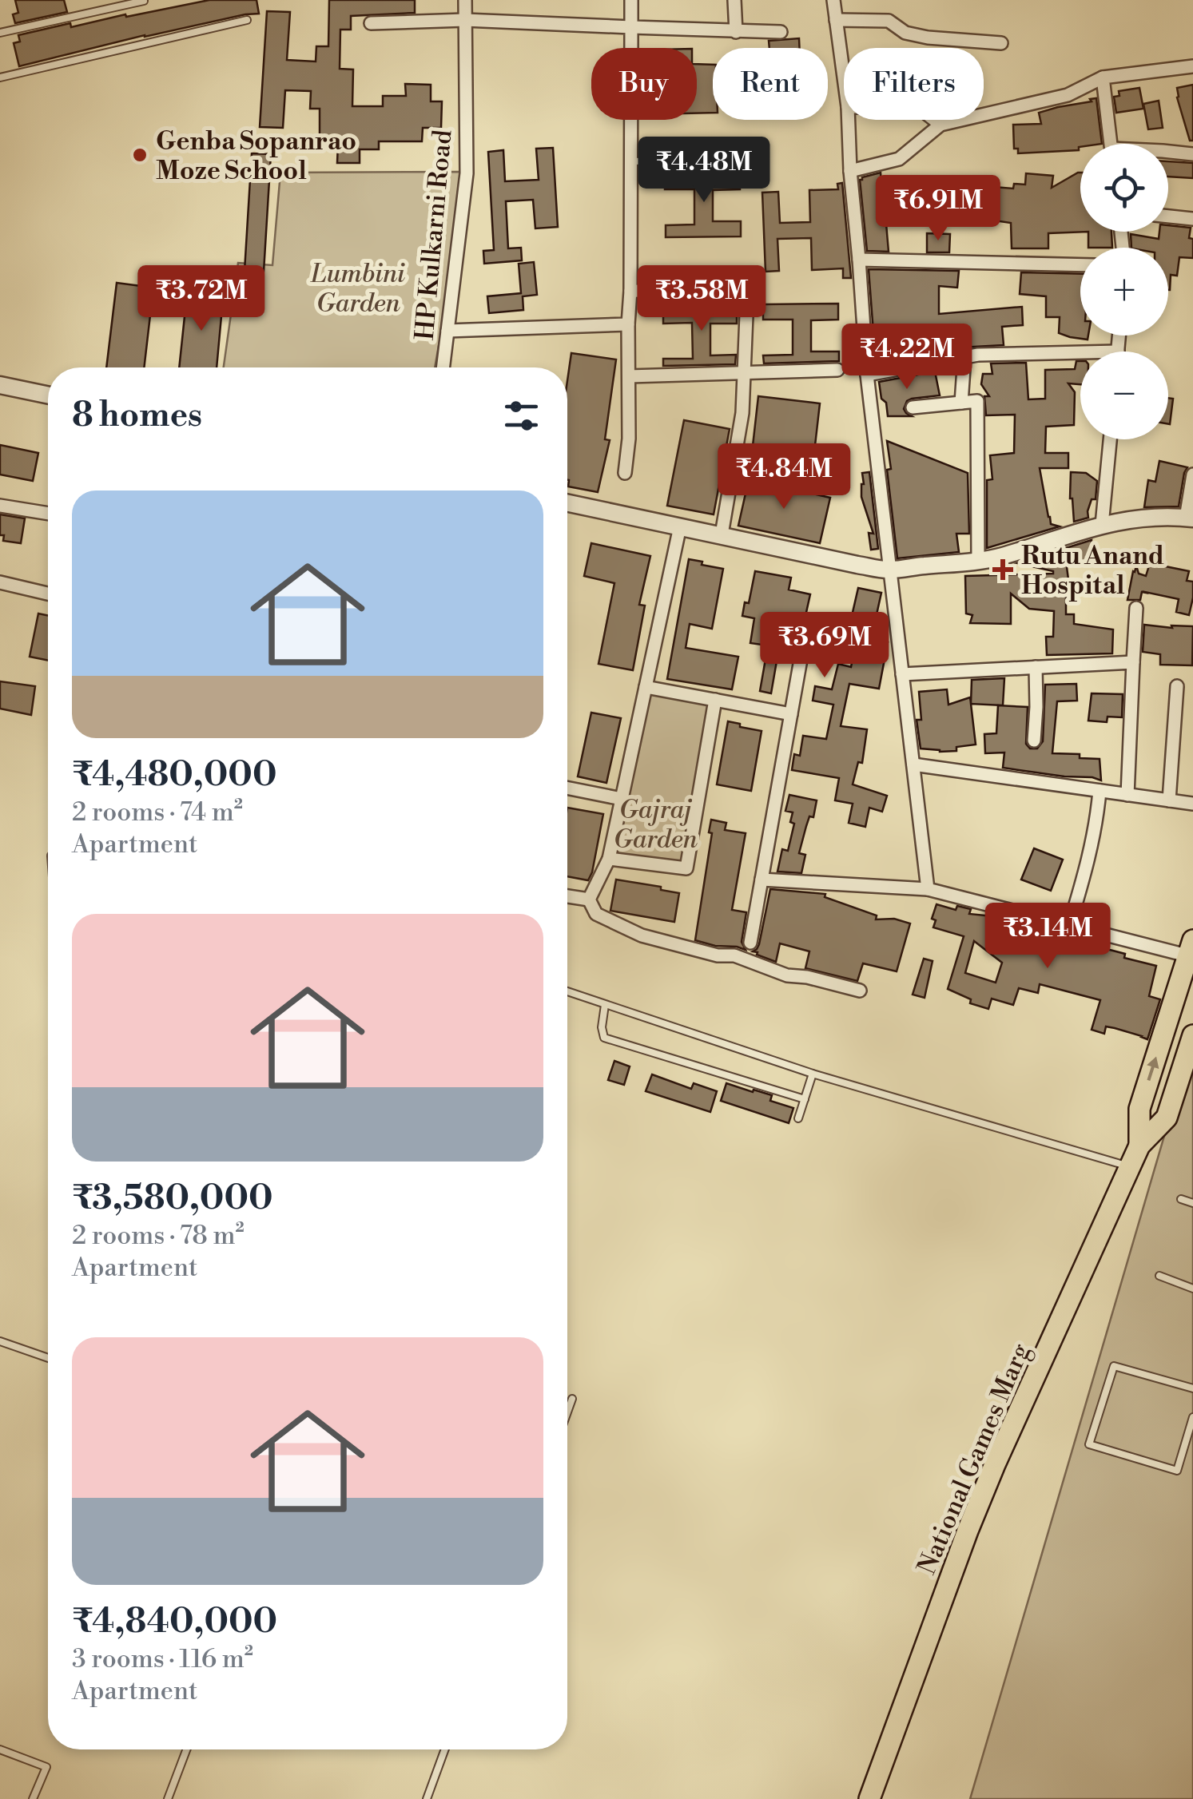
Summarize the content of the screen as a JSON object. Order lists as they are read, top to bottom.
{
  "streets": {
    "main road": ["National Games Marg"],
    "street": ["HP Kulkarni Road"]
  },
  "parks": ["Lumbini Garden", "Gajraj Garden"],
  "places": {
    "other": ["Genba Sopanrao Moze School"],
    "health": ["Rutu Anand Hospital"]
  },
  "page": {
    "chip": ["Buy", "Rent", "Filters"],
    "price": [
      "₹4.48M",
      "₹6.91M",
      "₹3.72M",
      "₹3.58M",
      "₹4.22M",
      "₹4.84M",
      "₹3.69M",
      "₹3.14M"
    ],
    "map_buttons": ["+", "−"],
    "heading": "8 homes",
    "list": [
      {
        "name": "₹4,480,000",
        "note": "2 rooms · 74 m² · Apartment"
      },
      {
        "name": "₹3,580,000",
        "note": "2 rooms · 78 m² · Apartment"
      },
      {
        "name": "₹4,840,000",
        "note": "3 rooms · 116 m² · Apartment"
      }
    ]
  }
}
